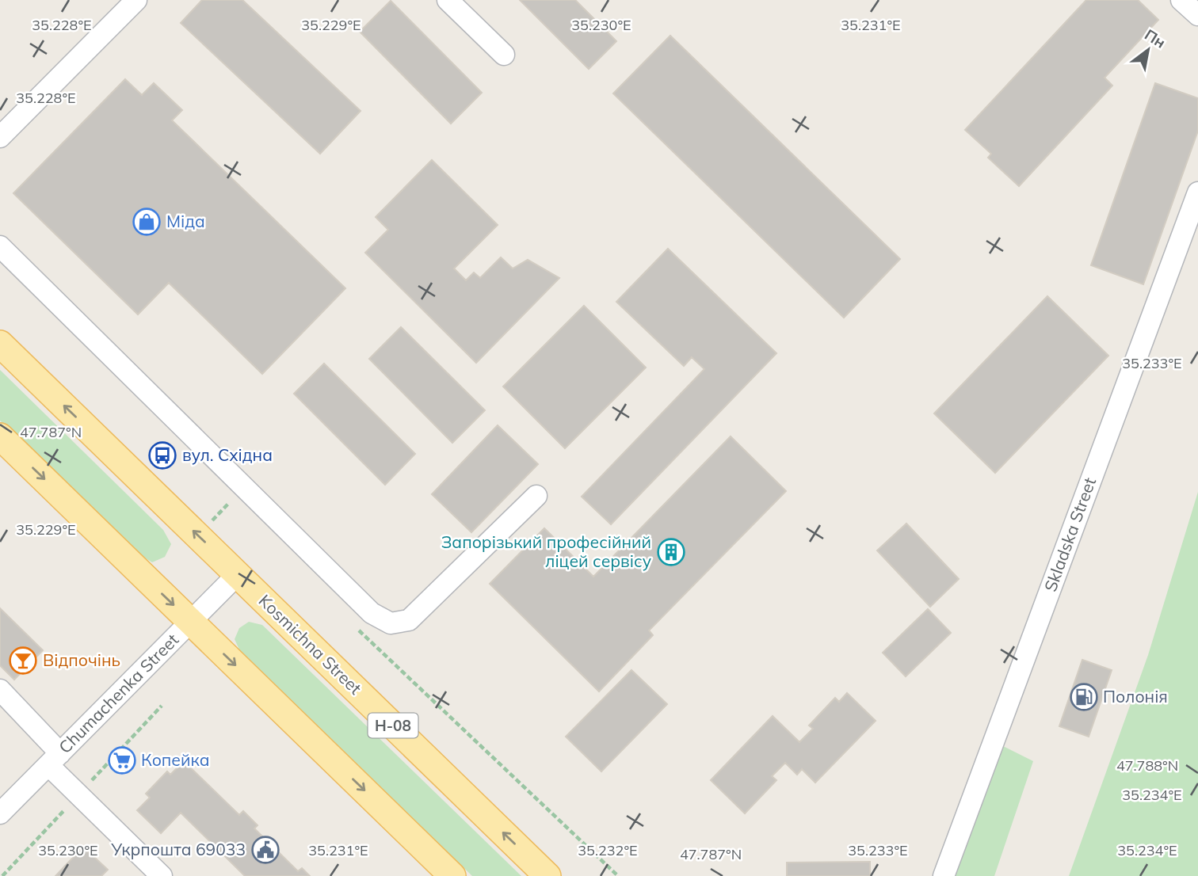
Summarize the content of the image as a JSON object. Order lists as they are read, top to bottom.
{
  "streets": {
    "main road": ["Kosmichna Street", "Н-08"],
    "street": ["Skladska Street", "Chumachenka Street"]
  },
  "crossings": [
    ["Kosmichna Street", "Chumachenka Street"]
  ],
  "places": {
    "shop": ["Міда"],
    "bus stop": ["вул. Східна"],
    "building": ["Запорізький професійний ліцей сервісу"],
    "bar": ["Відпочінь"],
    "fuel station": ["Полонія"],
    "supermarket": ["Копейка"],
    "public building": ["Укрпошта 69033"]
  },
  "north": "top right",
  "coordinates": [
    "35.228°E",
    "35.229°E",
    "35.230°E",
    "35.231°E",
    "35.233°E",
    "47.787°N",
    "47.788°N",
    "35.234°E",
    "35.232°E"
  ]
}
